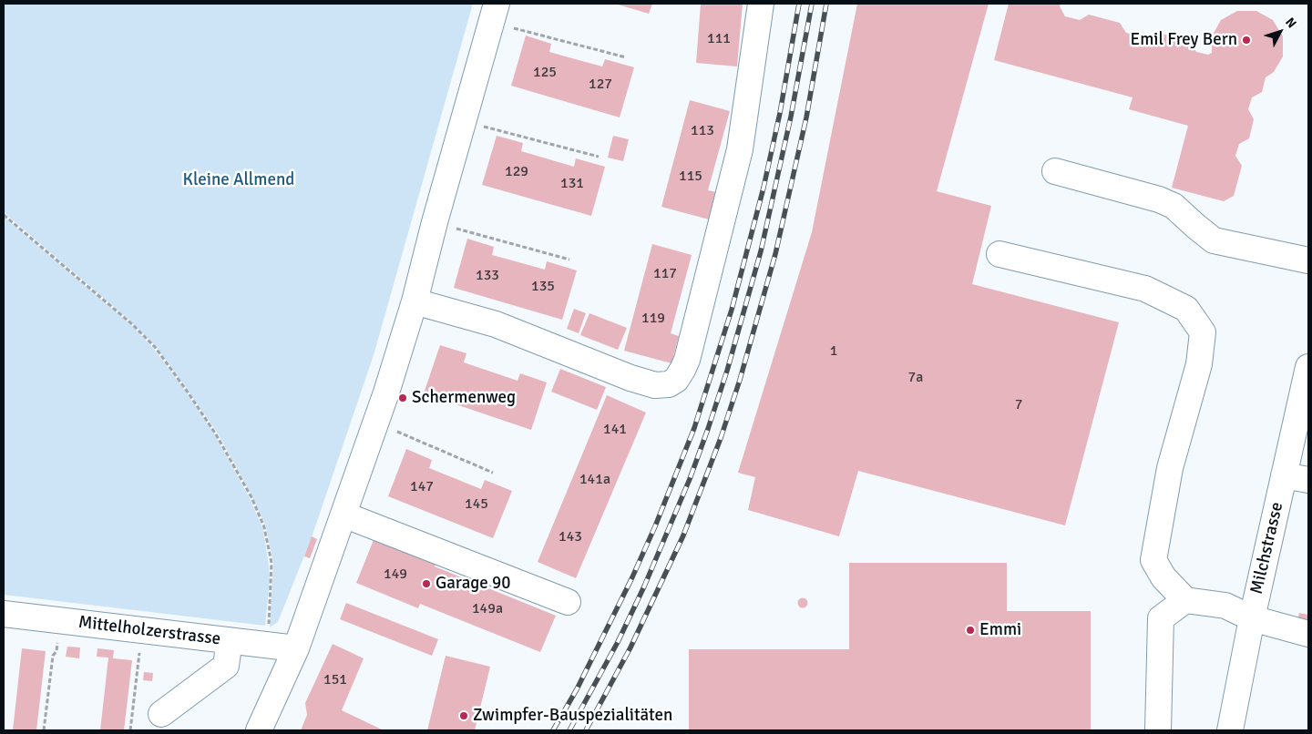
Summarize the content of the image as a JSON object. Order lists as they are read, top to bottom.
{
  "streets": {
    "street": ["Milchstrasse", "Mittelholzerstrasse"]
  },
  "parks": ["Kleine Allmend"],
  "places": [
    "Emil Frey Bern",
    "Schermenweg",
    "Garage 90",
    "Emmi",
    "Zwimpfer-Bauspezialitäten"
  ],
  "house_numbers": [
    "111",
    "125",
    "127",
    "113",
    "129",
    "115",
    "131",
    "117",
    "133",
    "135",
    "119",
    "1",
    "7a",
    "7",
    "141",
    "141a",
    "147",
    "145",
    "143",
    "149",
    "149a",
    "151"
  ],
  "north": "top right"
}
